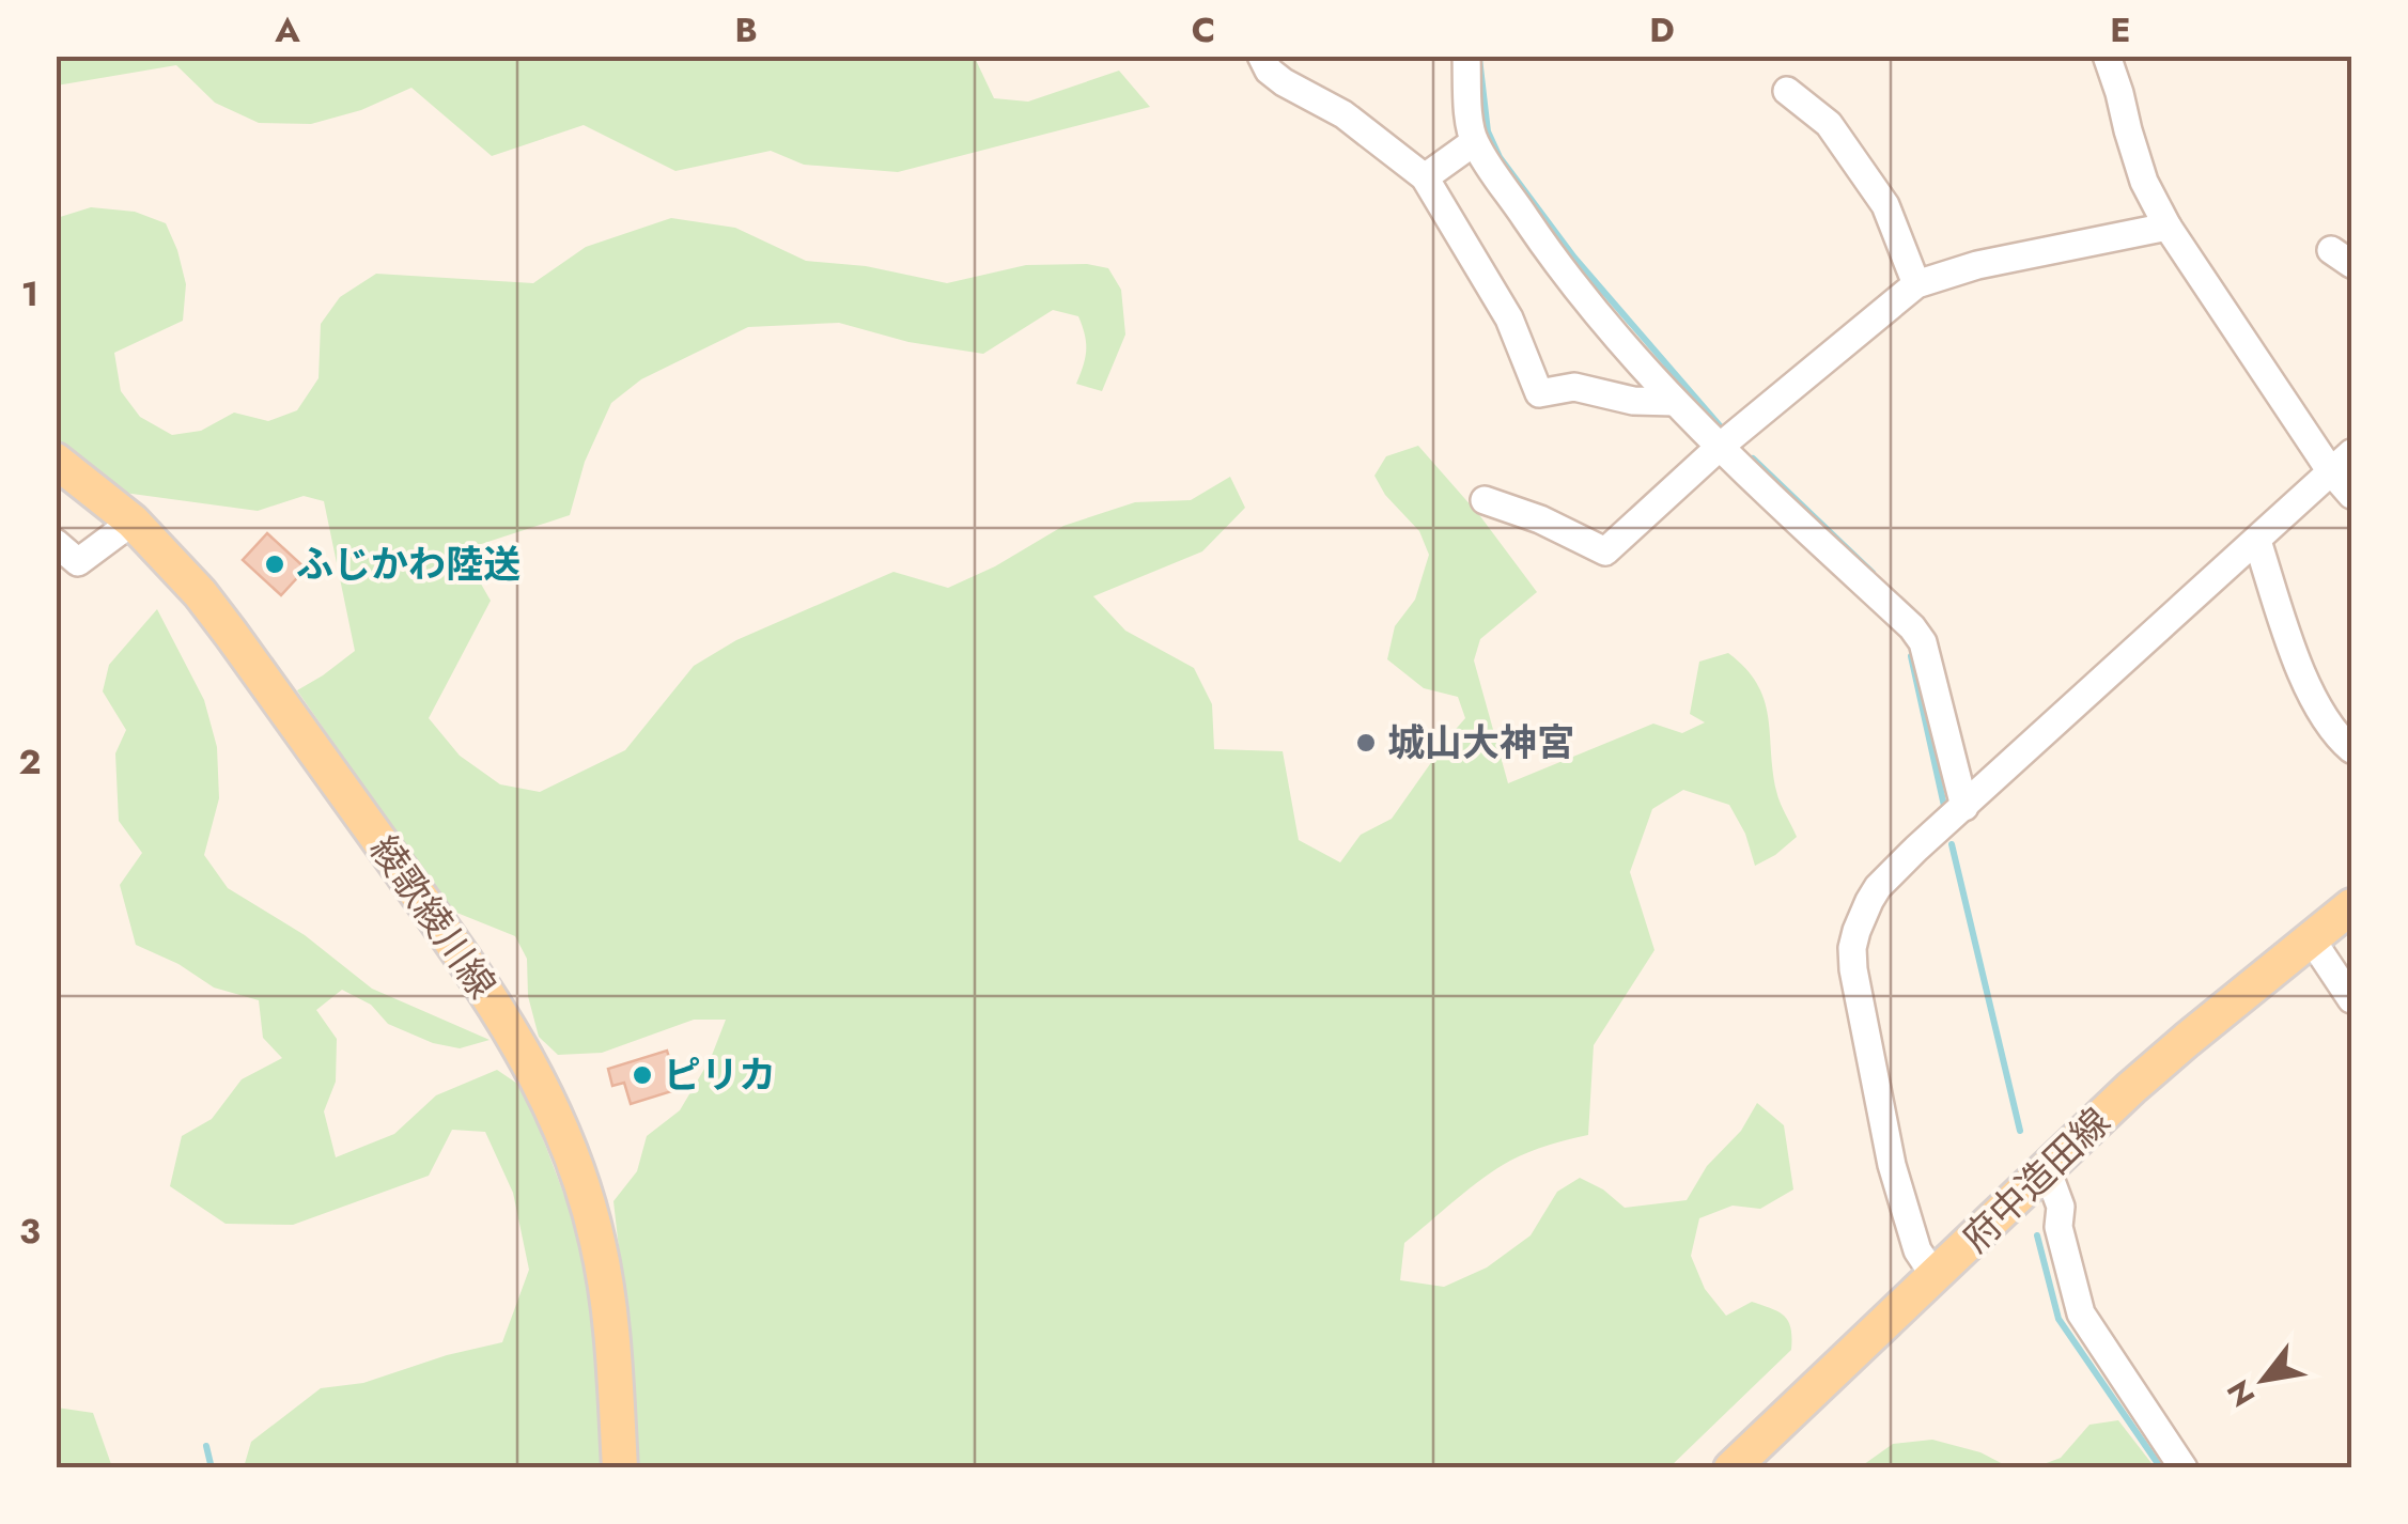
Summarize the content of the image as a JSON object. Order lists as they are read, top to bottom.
{
  "streets": {
    "main road": ["綾歌綾川線", "府中造田線"]
  },
  "places": ["ふじかわ陸送", "城山大神宮", "ピリカ"],
  "north": "bottom left",
  "grid": {
    "columns": [
      "A",
      "B",
      "C",
      "D",
      "E"
    ],
    "rows": ["1", "2", "3"]
  }
}
